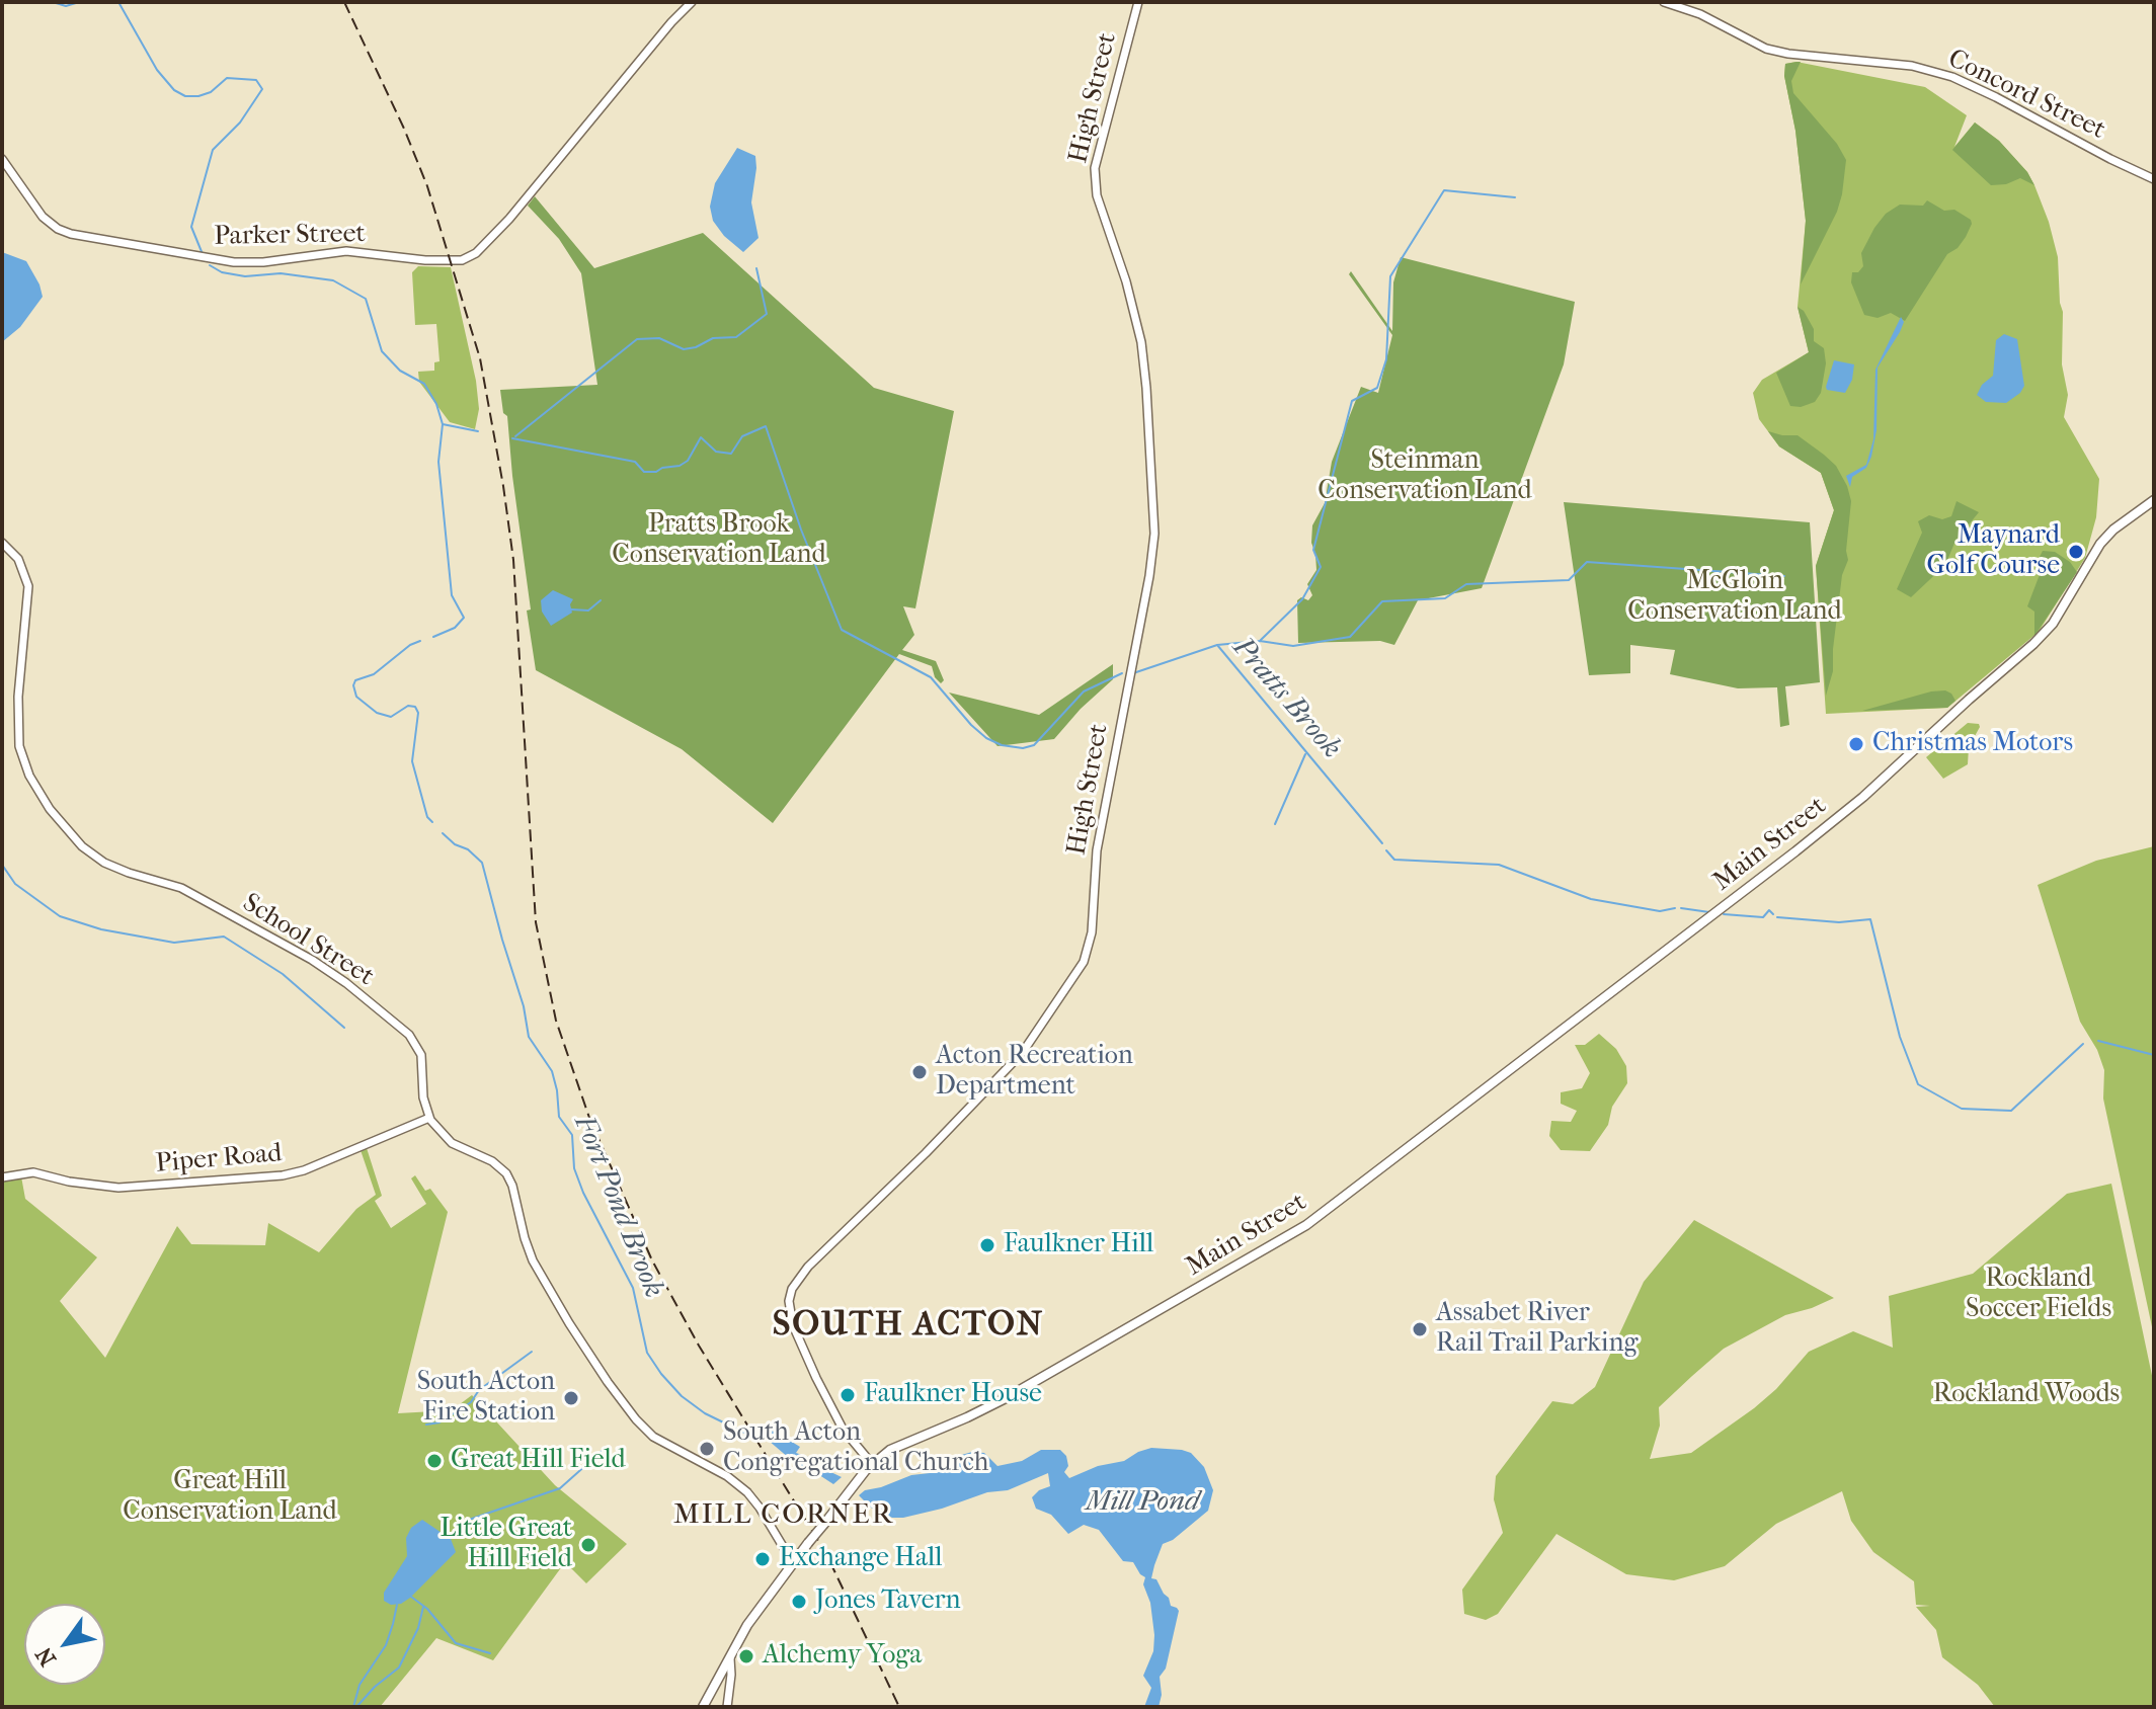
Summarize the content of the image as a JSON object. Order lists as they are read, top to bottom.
{
  "streets": {
    "main road": ["Main Street"],
    "street": [
      "Concord Street",
      "High Street",
      "Parker Street",
      "School Street",
      "Piper Road"
    ]
  },
  "crossings": [
    ["High Street", "Main Street"],
    ["School Street", "Piper Road"]
  ],
  "districts": ["SOUTH ACTON", "MILL CORNER"],
  "water": ["Pratts Brook", "Fort Pond Brook", "Mill Pond"],
  "parks": [
    "Steinman Conservation Land",
    "Pratts Brook Conservation Land",
    "McGloin Conservation Land",
    "Rockland Soccer Fields",
    "Rockland Woods",
    "Great Hill Conservation Land"
  ],
  "places": [
    "Maynard Golf Course",
    "Christmas Motors",
    "Acton Recreation Department",
    "Faulkner Hill",
    "Assabet River Rail Trail Parking",
    "Faulkner House",
    "South Acton Fire Station",
    "South Acton Congregational Church",
    "Great Hill Field",
    "Little Great Hill Field",
    "Exchange Hall",
    "Jones Tavern",
    "Alchemy Yoga"
  ],
  "north": "bottom left"
}
